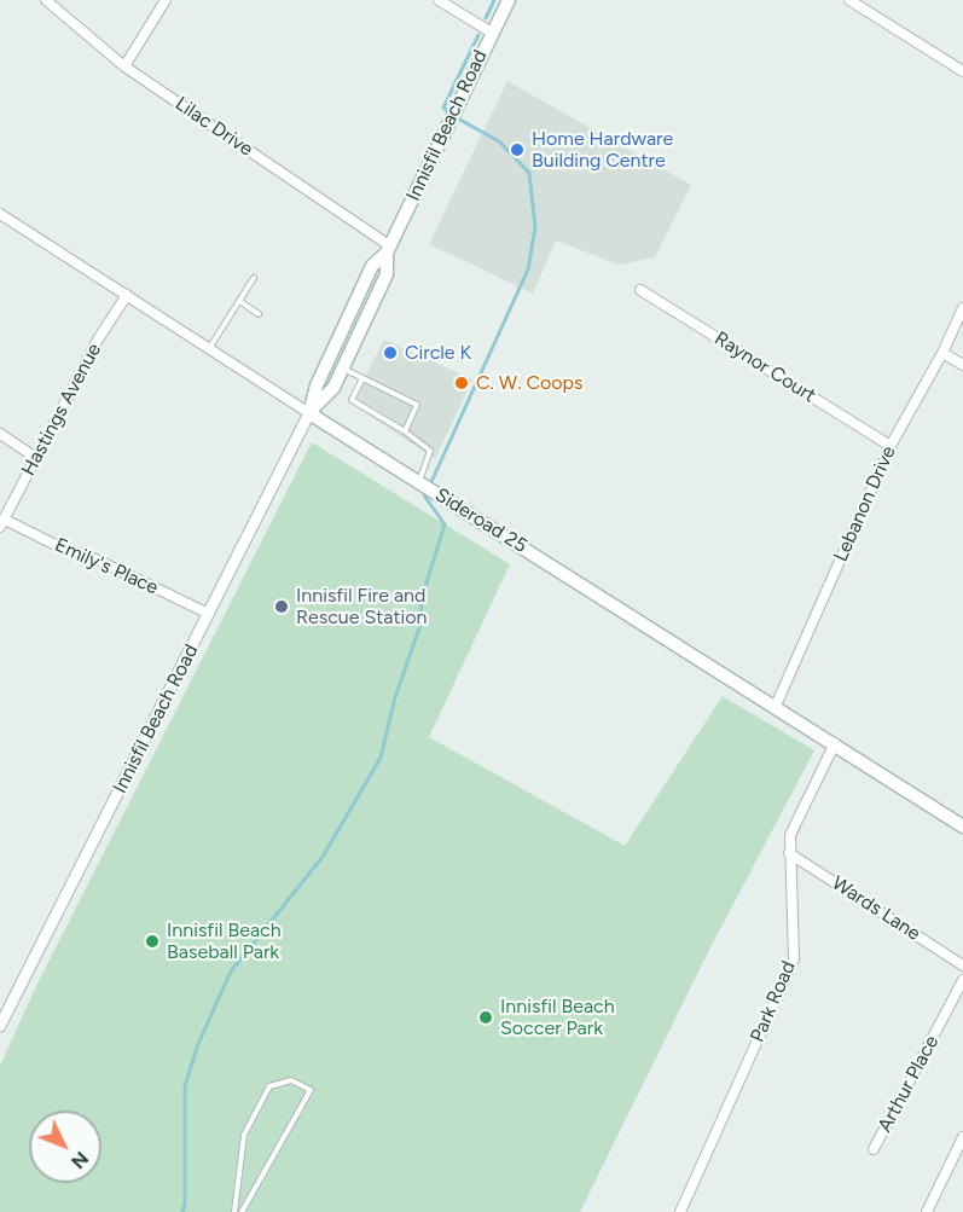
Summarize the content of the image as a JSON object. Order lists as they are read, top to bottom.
{
  "streets": {
    "main road": ["Innisfil Beach Road", "Sideroad 25"],
    "street": [
      "Lilac Drive",
      "Raynor Court",
      "Hastings Avenue",
      "Lebanon Drive",
      "Emily's Place",
      "Wards Lane",
      "Park Road",
      "Arthur Place"
    ]
  },
  "crossings": [
    ["Innisfil Beach Road", "Lilac Drive"],
    ["Innisfil Beach Road", "Sideroad 25"],
    ["Innisfil Beach Road", "Emily's Place"],
    ["Raynor Court", "Lebanon Drive"],
    ["Hastings Avenue", "Sideroad 25"],
    ["Hastings Avenue", "Emily's Place"],
    ["Lebanon Drive", "Sideroad 25"],
    ["Sideroad 25", "Park Road"],
    ["Wards Lane", "Park Road"]
  ],
  "places": [
    "Home Hardware Building Centre",
    "Circle K",
    "C. W. Coops",
    "Innisfil Fire and Rescue Station",
    "Innisfil Beach Baseball Park",
    "Innisfil Beach Soccer Park"
  ],
  "north": "bottom right"
}
